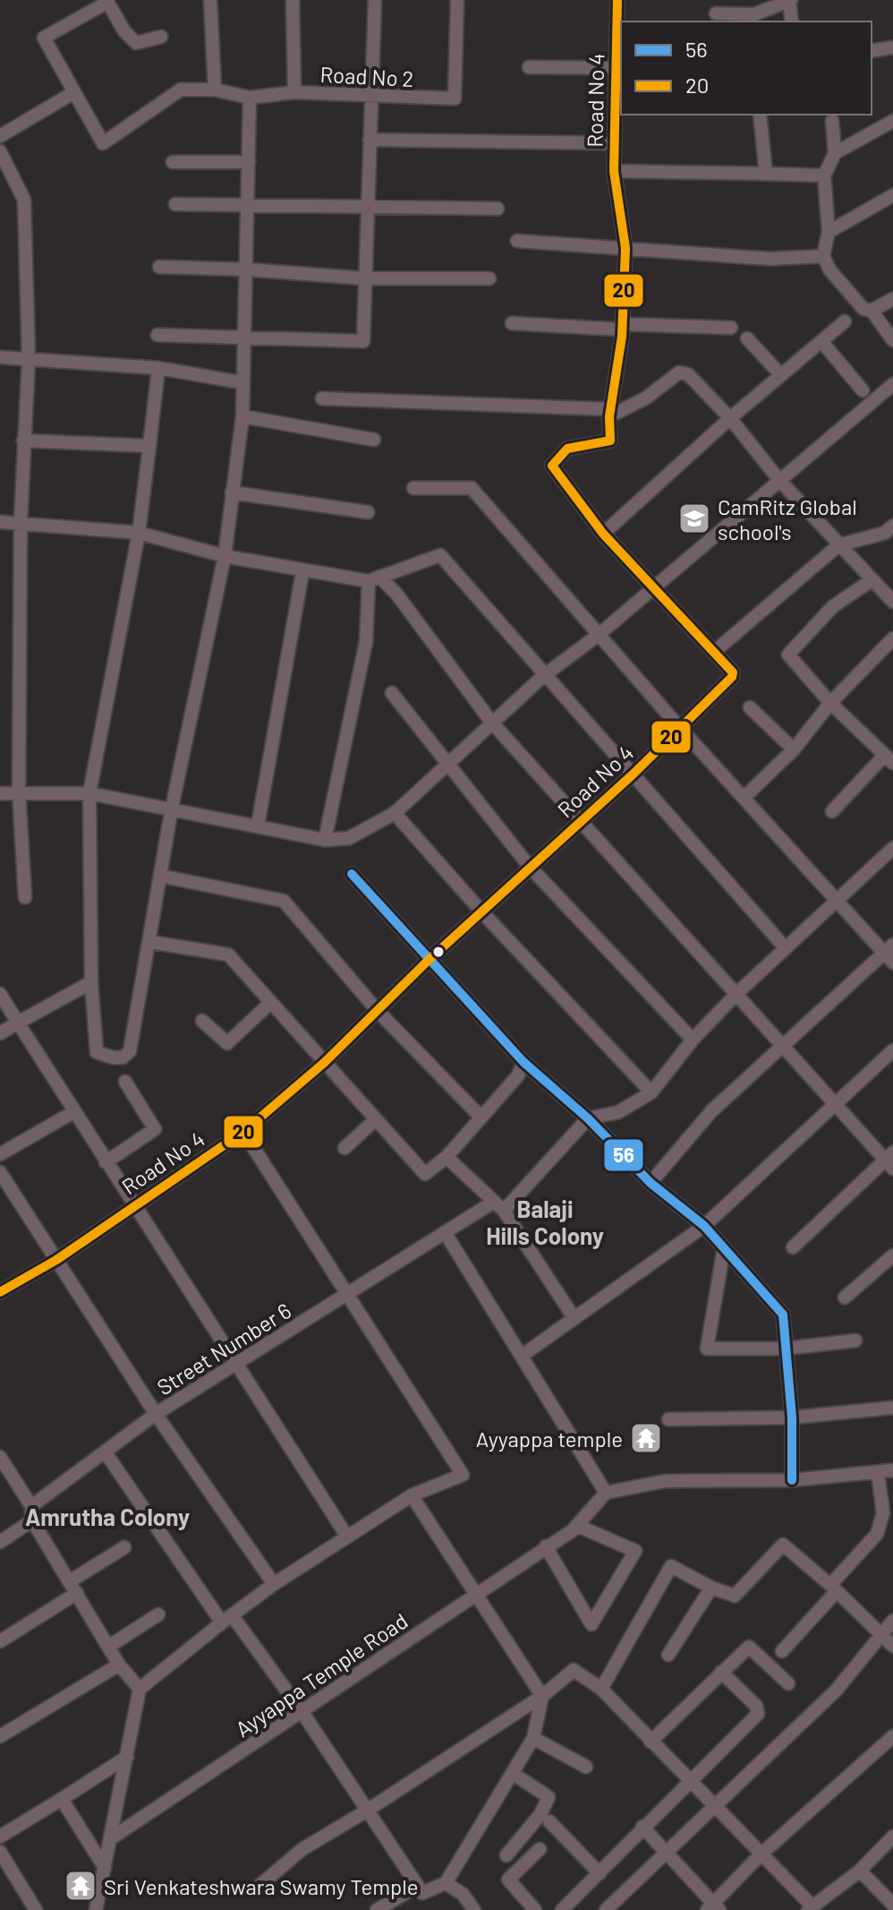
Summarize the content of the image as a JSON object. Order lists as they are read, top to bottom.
{
  "streets": {
    "street": [
      "Road No 2",
      "Road No 4",
      "Street Number 6",
      "Ayyappa Temple Road"
    ]
  },
  "districts": ["Balaji Hills Colony", "Amrutha Colony"],
  "places": {
    "school or university": ["CamRitz Global school's"],
    "temple": ["Ayyappa temple", "Sri Venkateshwara Swamy Temple"]
  },
  "lines": ["transit line 20", "transit line 56"],
  "legend": ["56", "20"]
}
